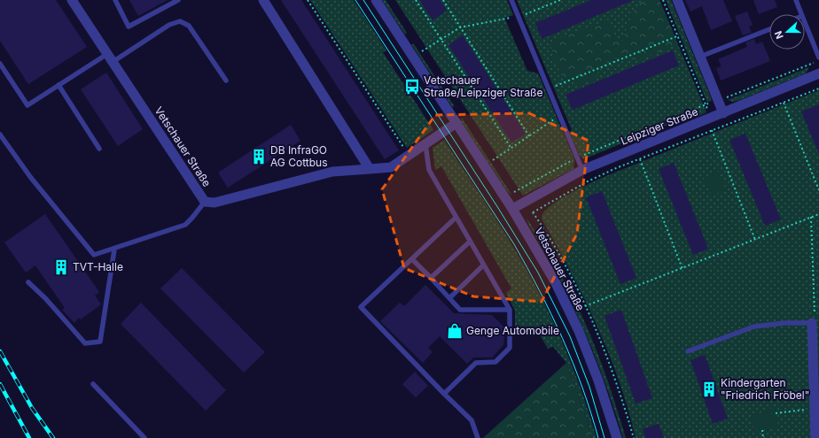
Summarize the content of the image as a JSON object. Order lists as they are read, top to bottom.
{
  "streets": {
    "street": ["Leipziger Straße", "Vetschauer Straße"]
  },
  "crossings": [
    ["Leipziger Straße", "Vetschauer Straße"]
  ],
  "places": {
    "bus stop": ["Vetschauer Straße/Leipziger Straße"],
    "building": ["DB InfraGO AG Cottbus", "TVT-Halle", "Kindergarten \"Friedrich Fröbel\""],
    "shop": ["Genge Automobile"]
  },
  "north": "left"
}
